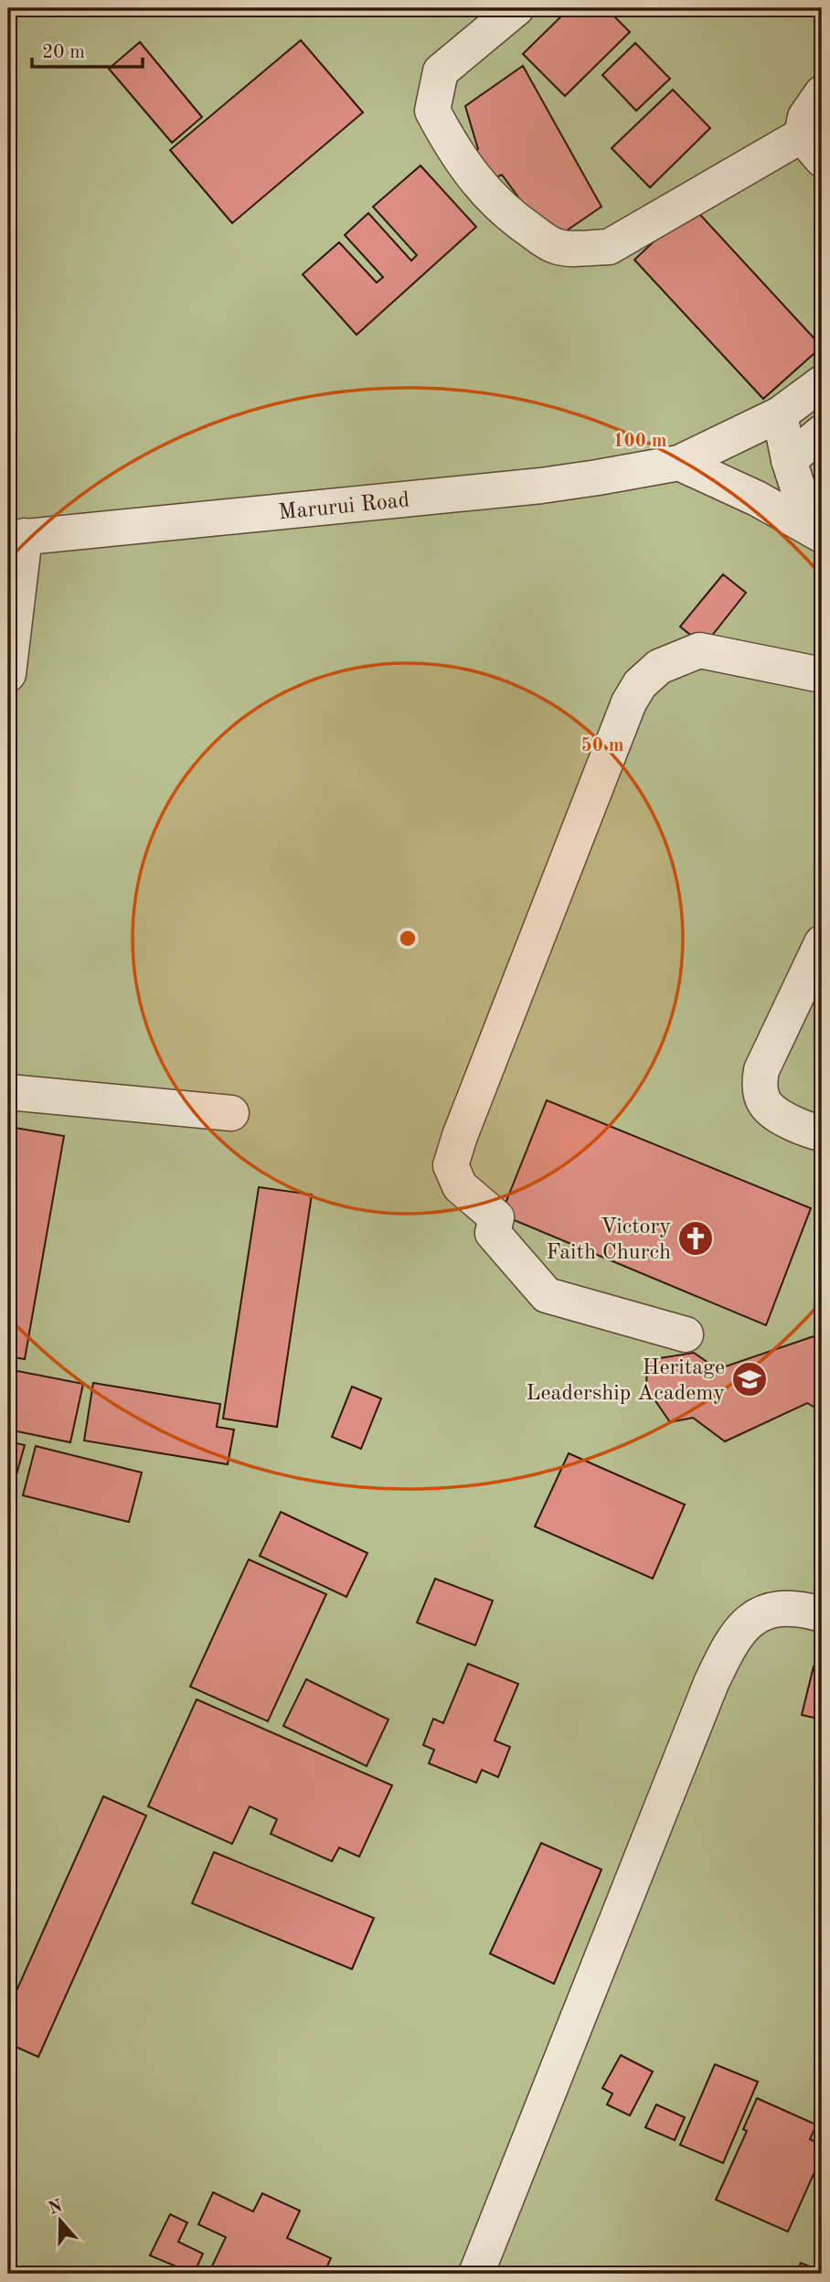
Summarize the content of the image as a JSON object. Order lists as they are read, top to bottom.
{
  "streets": {
    "street": ["Marurui Road"]
  },
  "places": {
    "church": ["Victory Faith Church"],
    "school or university": ["Heritage Leadership Academy"]
  },
  "scale_bar": "20 m",
  "north": "top",
  "rings": ["100 m", "50 m"]
}
